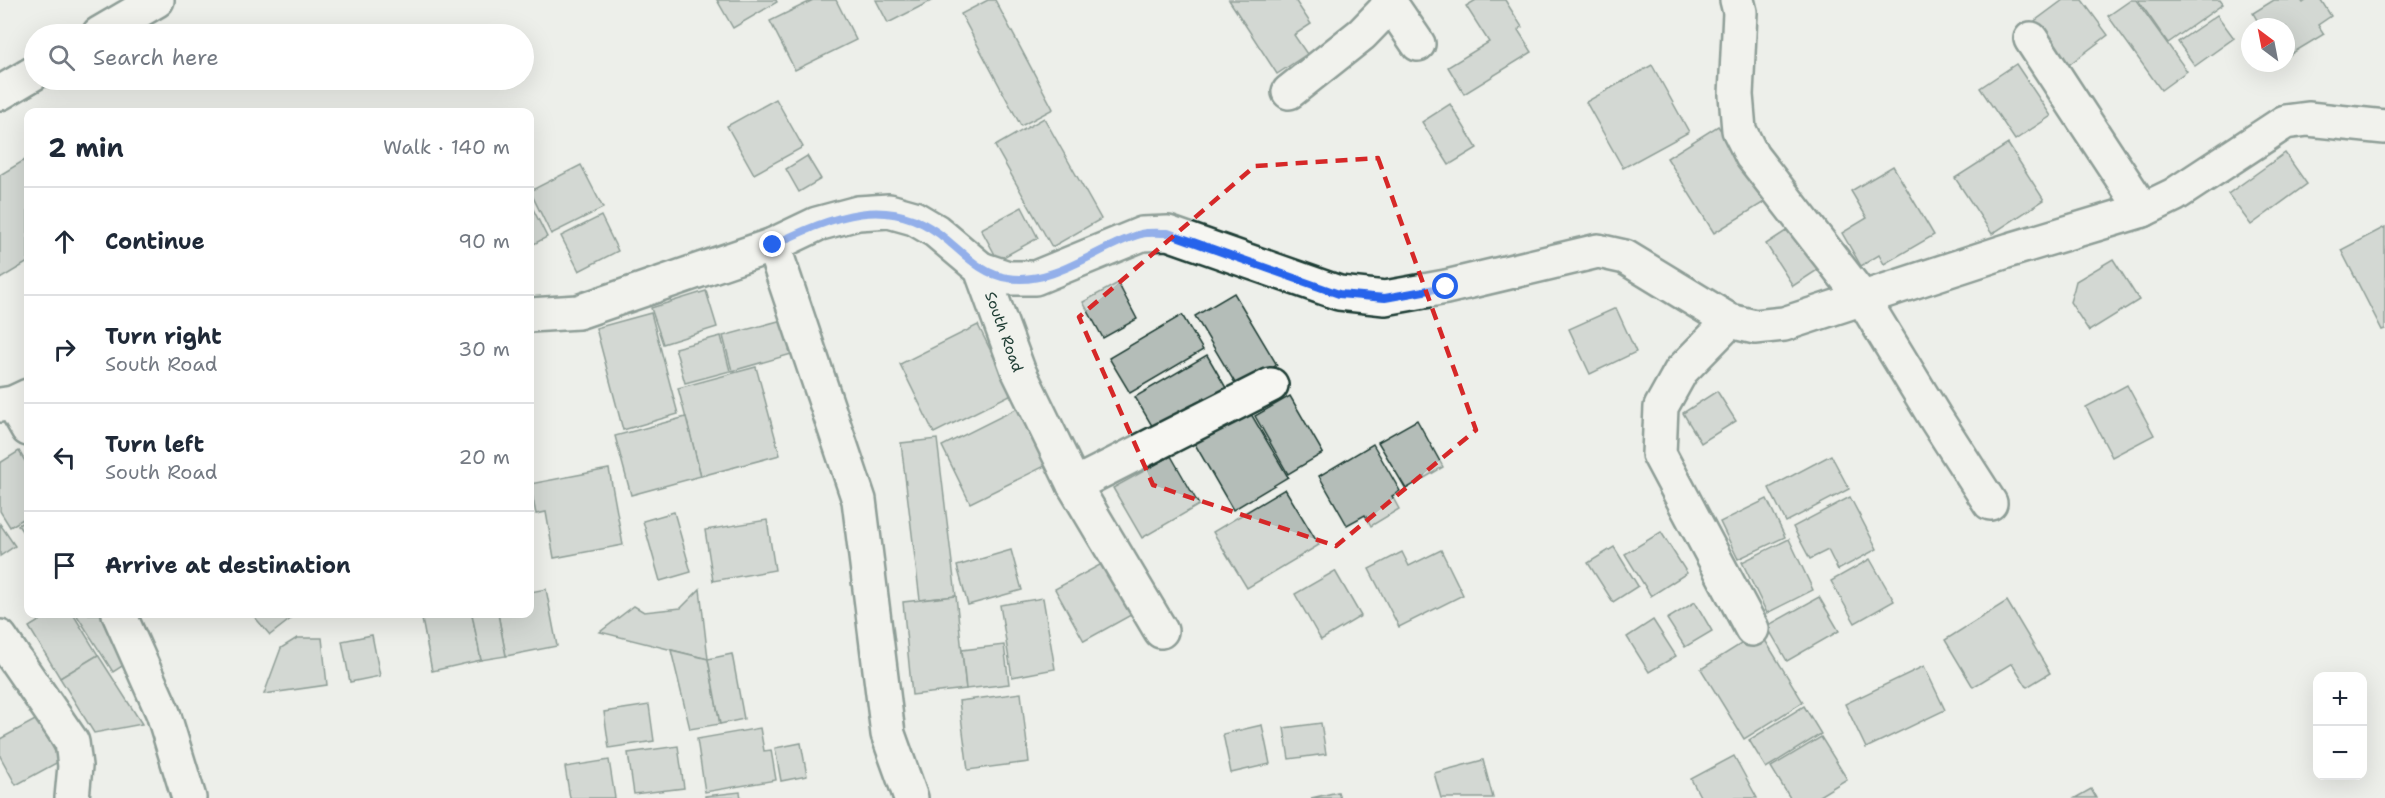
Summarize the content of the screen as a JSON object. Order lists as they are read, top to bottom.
{
  "streets": {
    "street": ["South Road"]
  },
  "north": "top left",
  "page": {
    "search": "Search here",
    "heading": ["2 min", "Walk · 140 m"],
    "list": [
      ["Continue", "90 m"],
      ["Turn right", "South Road", "30 m"],
      ["Turn left", "South Road", "20 m"],
      "Arrive at destination"
    ],
    "map_buttons": ["+", "−"]
  }
}
